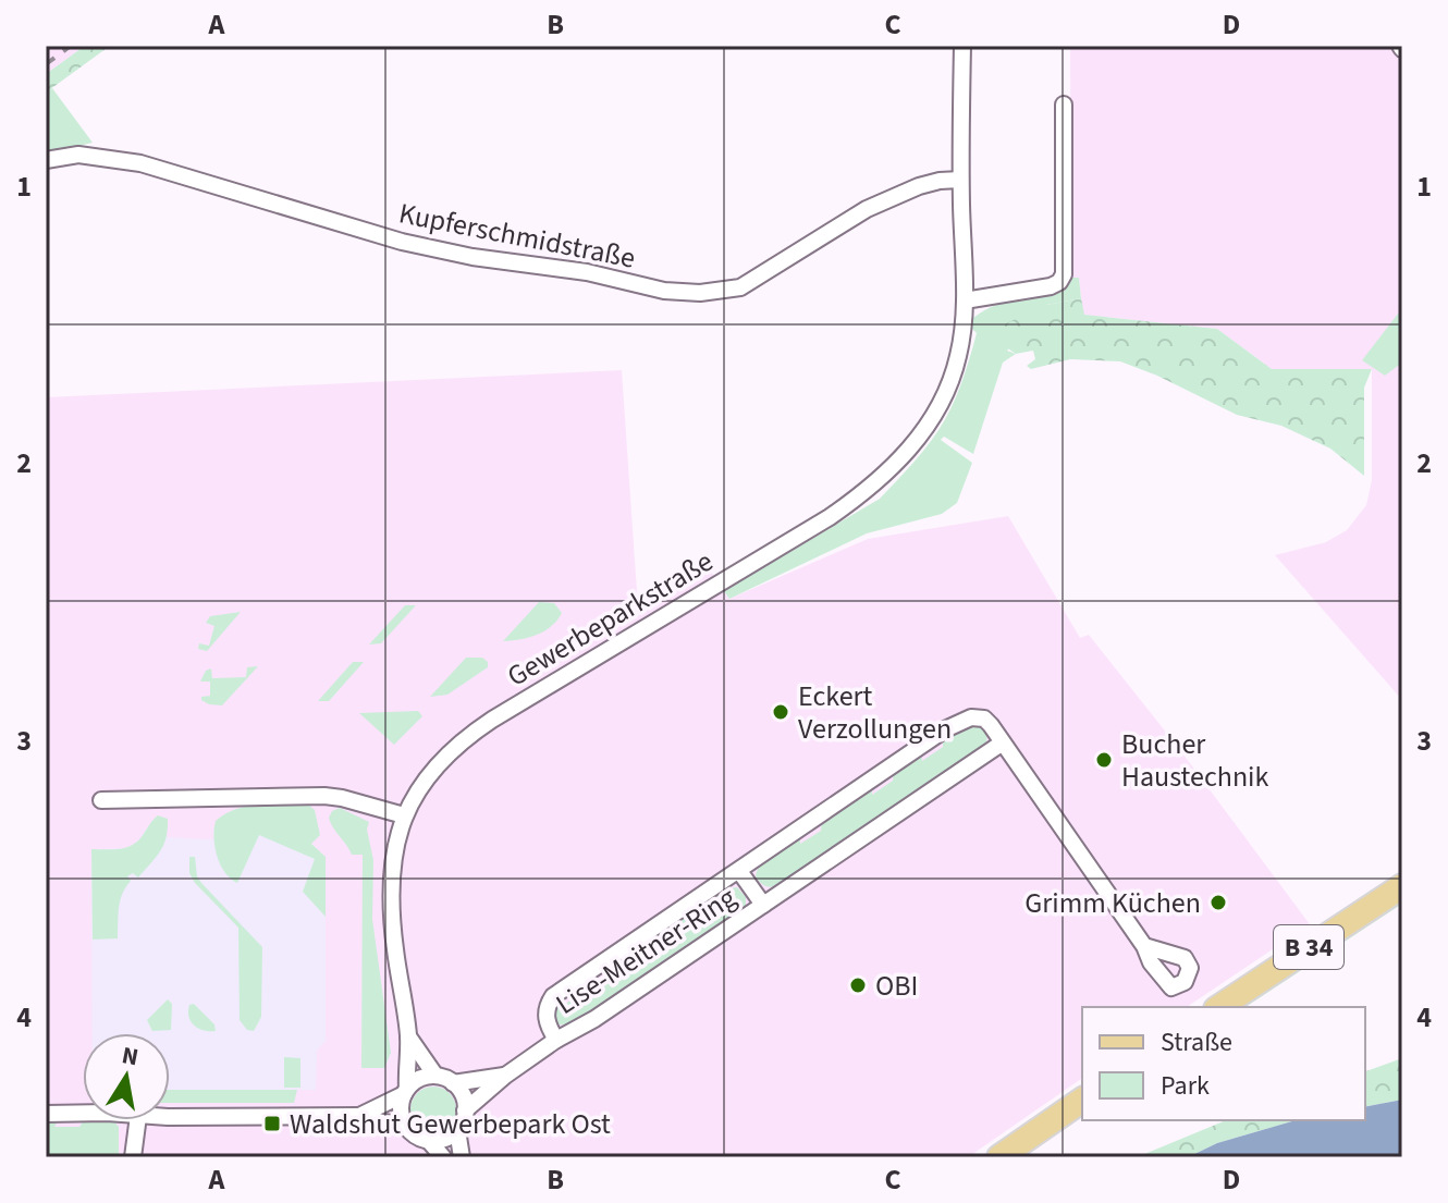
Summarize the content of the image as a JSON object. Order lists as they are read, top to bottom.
{
  "streets": {
    "main road": ["B 34"],
    "street": ["Kupferschmidstraße", "Gewerbeparkstraße", "Lise-Meitner-Ring"]
  },
  "crossings": [
    ["Kupferschmidstraße", "Gewerbeparkstraße"],
    ["Gewerbeparkstraße", "Lise-Meitner-Ring"]
  ],
  "places": {
    "other": [
      "Eckert Verzollungen",
      "Bucher Haustechnik",
      "Grimm Küchen",
      "OBI"
    ],
    "transit": ["Waldshut Gewerbepark Ost"]
  },
  "legend": ["Straße", "Park"],
  "north": "top",
  "grid": {
    "columns": [
      "A",
      "B",
      "C",
      "D"
    ],
    "rows": [
      "1",
      "2",
      "3",
      "4"
    ]
  }
}
